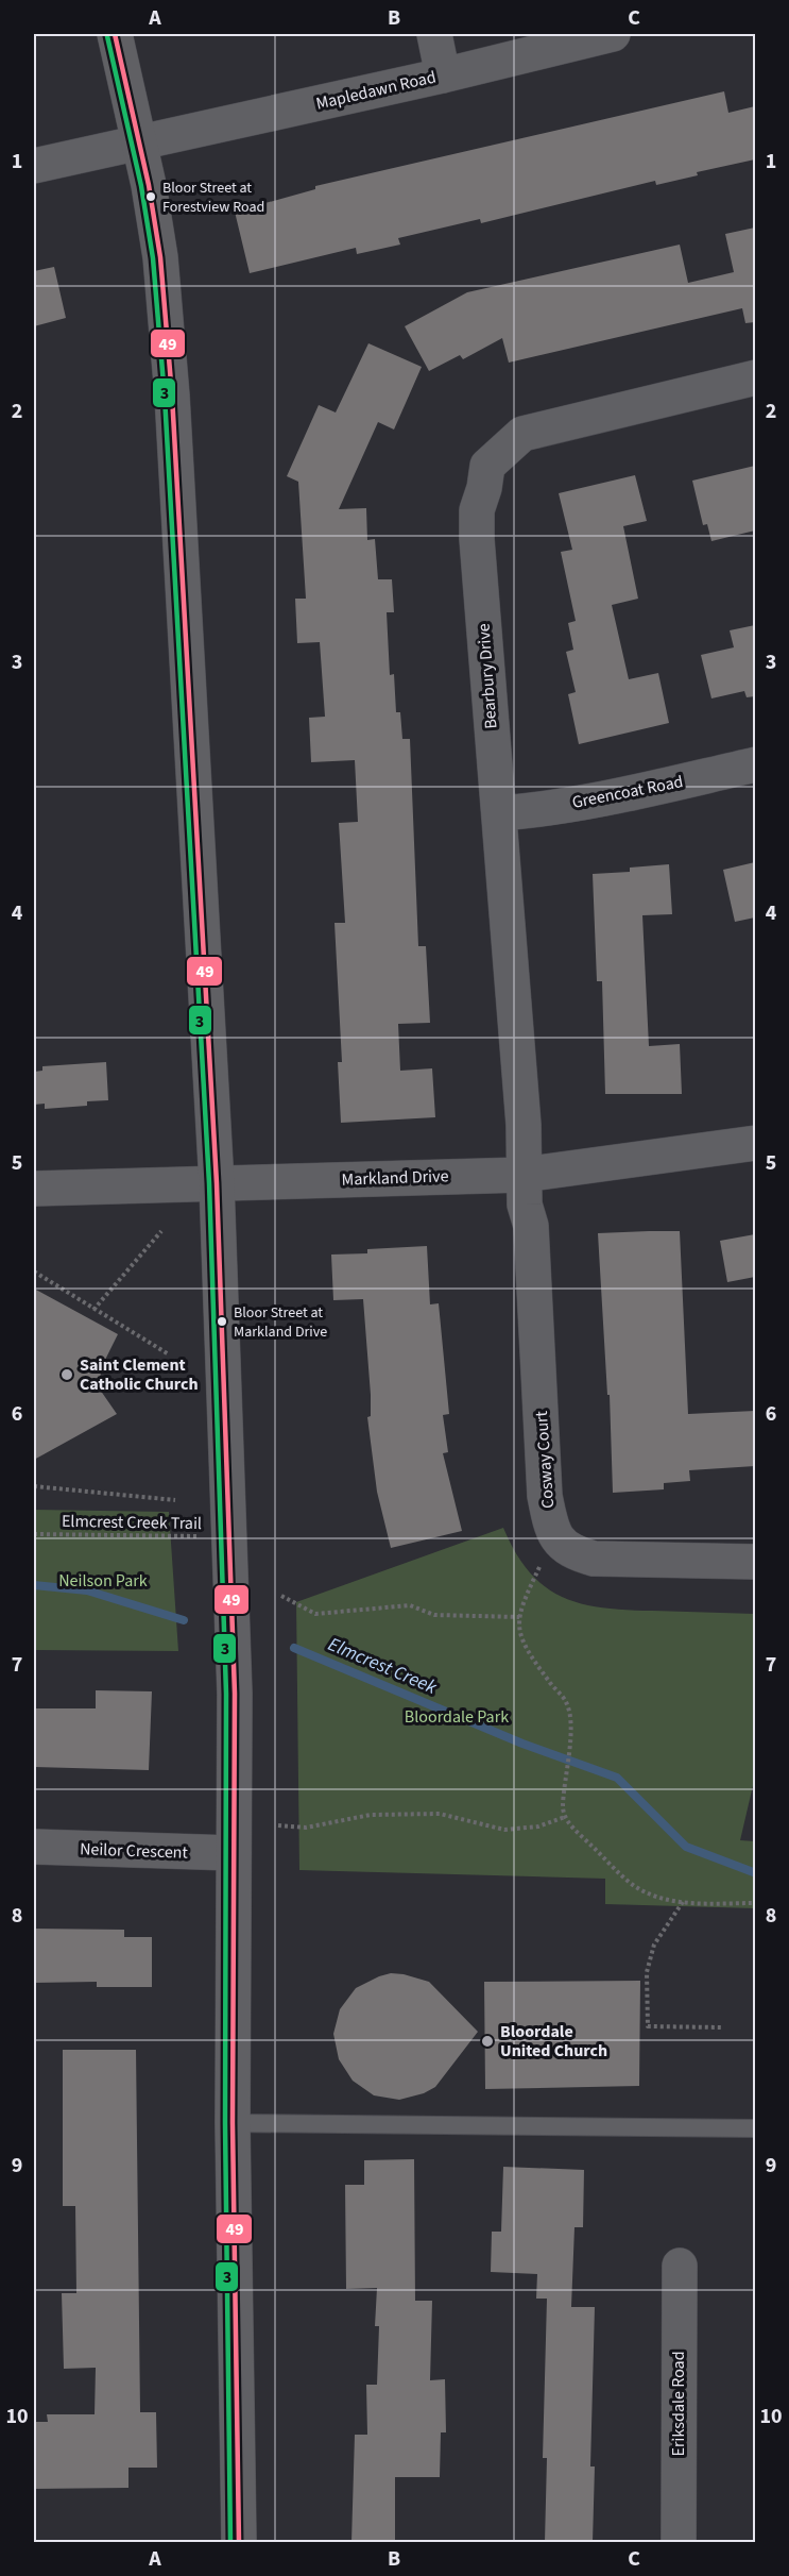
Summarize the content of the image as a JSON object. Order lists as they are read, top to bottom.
{
  "streets": {
    "street": [
      "Mapledawn Road",
      "Bearbury Drive",
      "Greencoat Road",
      "Markland Drive",
      "Cosway Court",
      "Neilor Crescent",
      "Eriksdale Road"
    ],
    "path": ["Elmcrest Creek Trail"]
  },
  "crossings": [
    ["Bearbury Drive", "Greencoat Road"],
    ["Bearbury Drive", "Markland Drive"],
    ["Bearbury Drive", "Cosway Court"],
    ["Markland Drive", "Cosway Court"]
  ],
  "water": ["Elmcrest Creek"],
  "parks": ["Neilson Park", "Bloordale Park"],
  "places": [
    "Bloor Street at Forestview Road",
    "Bloor Street at Markland Drive",
    "Saint Clement Catholic Church",
    "Bloordale United Church"
  ],
  "lines": ["transit line 49", "transit line 3"],
  "grid": {
    "columns": ["A", "B", "C"],
    "rows": [
      "1",
      "2",
      "3",
      "4",
      "5",
      "6",
      "7",
      "8",
      "9",
      "10"
    ]
  }
}
